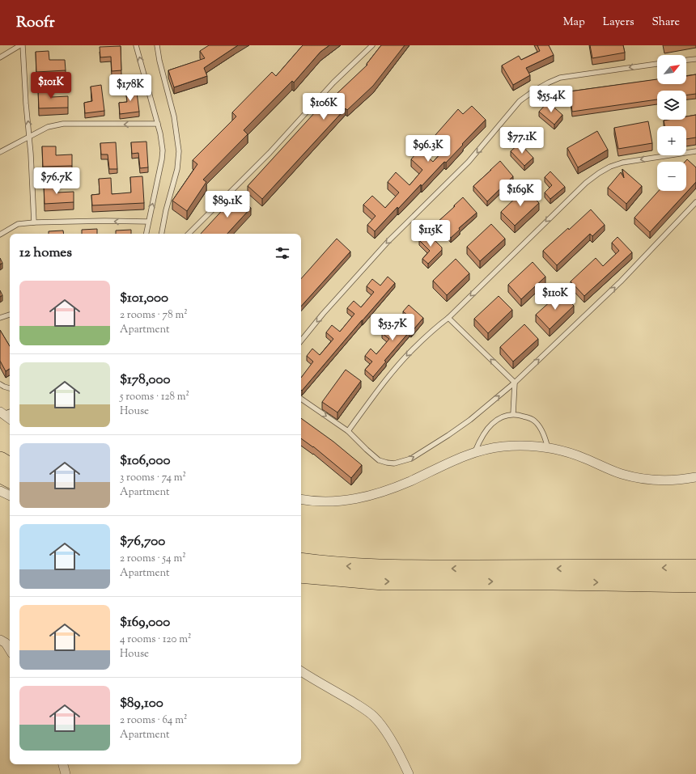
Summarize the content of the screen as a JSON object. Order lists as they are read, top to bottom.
{
  "north": "top right",
  "page": {
    "header": "Roofr",
    "nav": ["Map", "Layers", "Share"],
    "map_buttons": ["+", "−"],
    "price": [
      "$101K",
      "$178K",
      "$55.4K",
      "$106K",
      "$77.1K",
      "$96.3K",
      "$76.7K",
      "$169K",
      "$89.1K",
      "$115K",
      "$110K",
      "$53.7K"
    ],
    "heading": "12 homes",
    "list": [
      {
        "name": "$101,000",
        "note": "2 rooms · 78 m² · Apartment"
      },
      {
        "name": "$178,000",
        "note": "5 rooms · 128 m² · House"
      },
      {
        "name": "$106,000",
        "note": "3 rooms · 74 m² · Apartment"
      },
      {
        "name": "$76,700",
        "note": "2 rooms · 54 m² · Apartment"
      },
      {
        "name": "$169,000",
        "note": "4 rooms · 120 m² · House"
      },
      {
        "name": "$89,100",
        "note": "2 rooms · 64 m² · Apartment"
      }
    ]
  }
}
